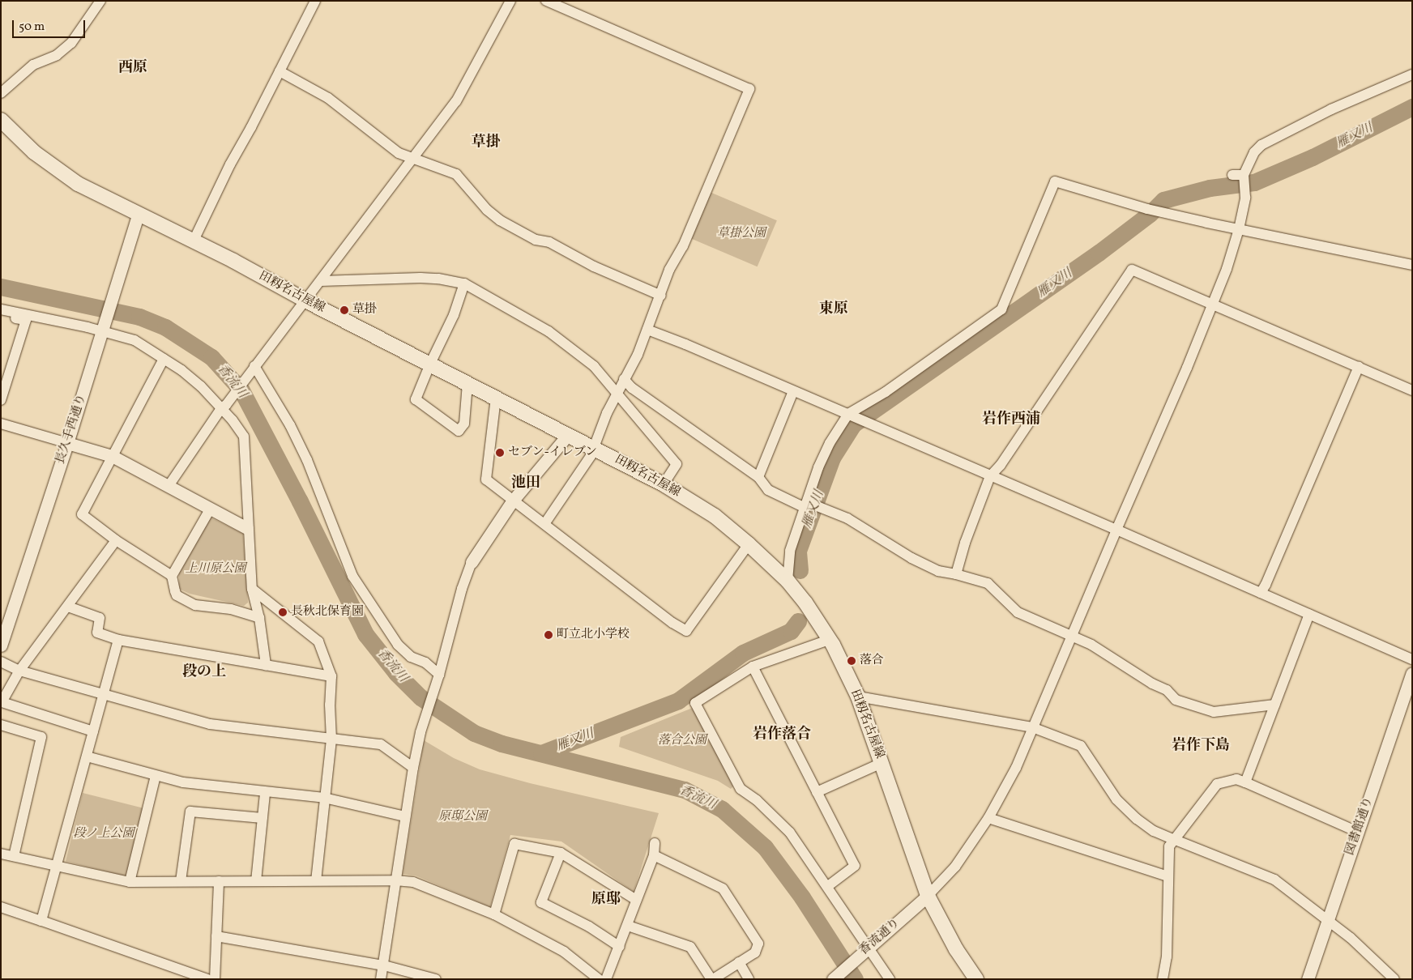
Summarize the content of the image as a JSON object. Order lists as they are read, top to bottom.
{
  "streets": {
    "main road": ["田籾名古屋線"],
    "street": ["長久手西通り", "図書館通り", "香流通り"]
  },
  "crossings": [
    ["田籾名古屋線", "長久手西通り"],
    ["田籾名古屋線", "香流通り"]
  ],
  "districts": [
    "西原",
    "草掛",
    "東原",
    "岩作西浦",
    "池田",
    "段の上",
    "岩作落合",
    "岩作下島",
    "原邸"
  ],
  "water": ["雁又川", "香流川"],
  "parks": [
    "草掛公園",
    "上川原公園",
    "落合公園",
    "原邸公園",
    "段ノ上公園"
  ],
  "places": [
    "草掛",
    "セブン-イレブン",
    "長秋北保育園",
    "町立北小学校",
    "落合"
  ],
  "scale_bar": "50 m"
}
